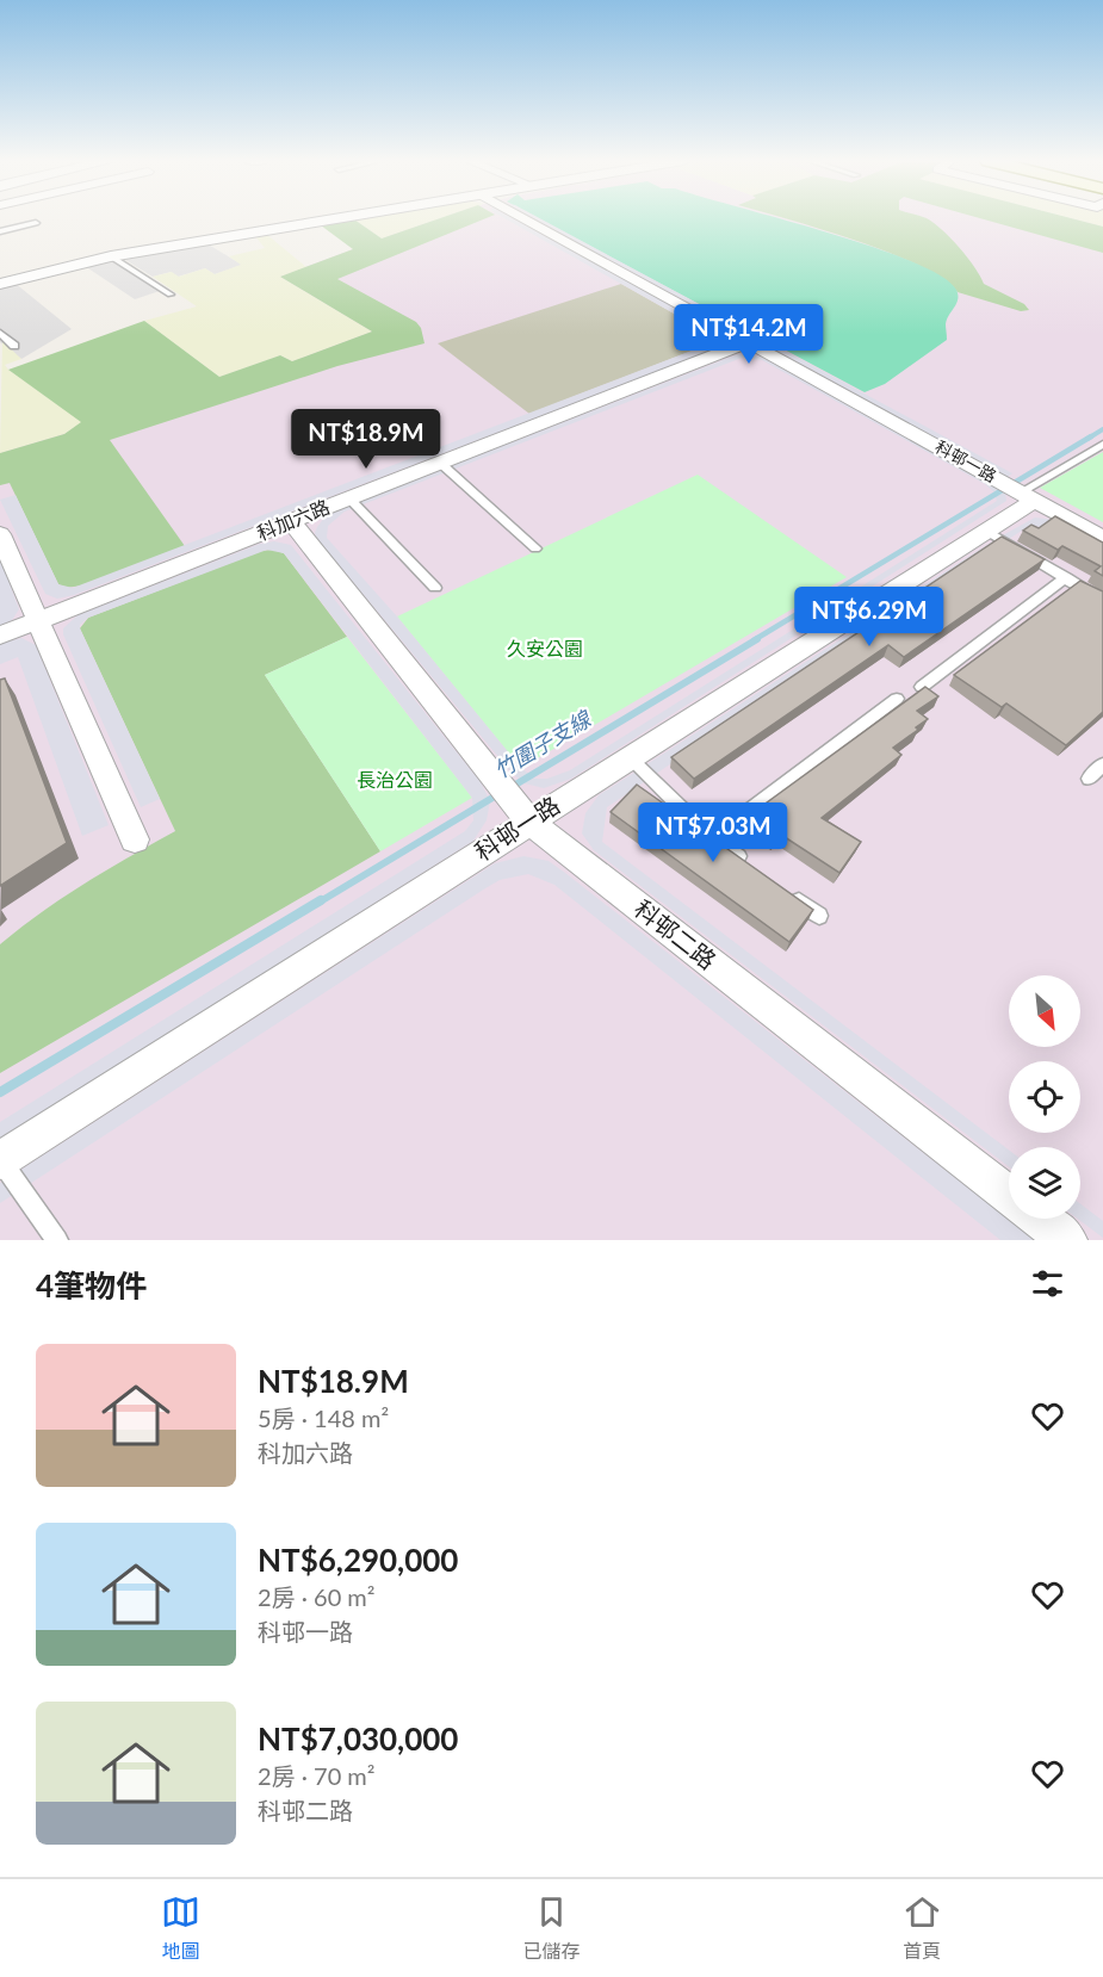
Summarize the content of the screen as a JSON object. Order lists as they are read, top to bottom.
{
  "streets": {
    "street": ["科邨一路", "科加六路", "科邨二路"]
  },
  "crossings": [
    ["科邨一路", "科加六路"],
    ["科邨一路", "科邨二路"],
    ["科加六路", "科邨二路"]
  ],
  "water": ["竹圍子支線"],
  "parks": ["久安公園", "長治公園"],
  "north": "bottom right",
  "page": {
    "price": [
      "NT$14.2M",
      "NT$18.9M",
      "NT$6.29M",
      "NT$7.03M"
    ],
    "heading": "4筆物件",
    "list": [
      {
        "name": "NT$18.9M",
        "note": "5房 · 148 m² · 科加六路"
      },
      {
        "name": "NT$6,290,000",
        "note": "2房 · 60 m² · 科邨一路"
      },
      {
        "name": "NT$7,030,000",
        "note": "2房 · 70 m² · 科邨二路"
      }
    ],
    "tabs": ["地圖", "已儲存", "首頁"]
  }
}
